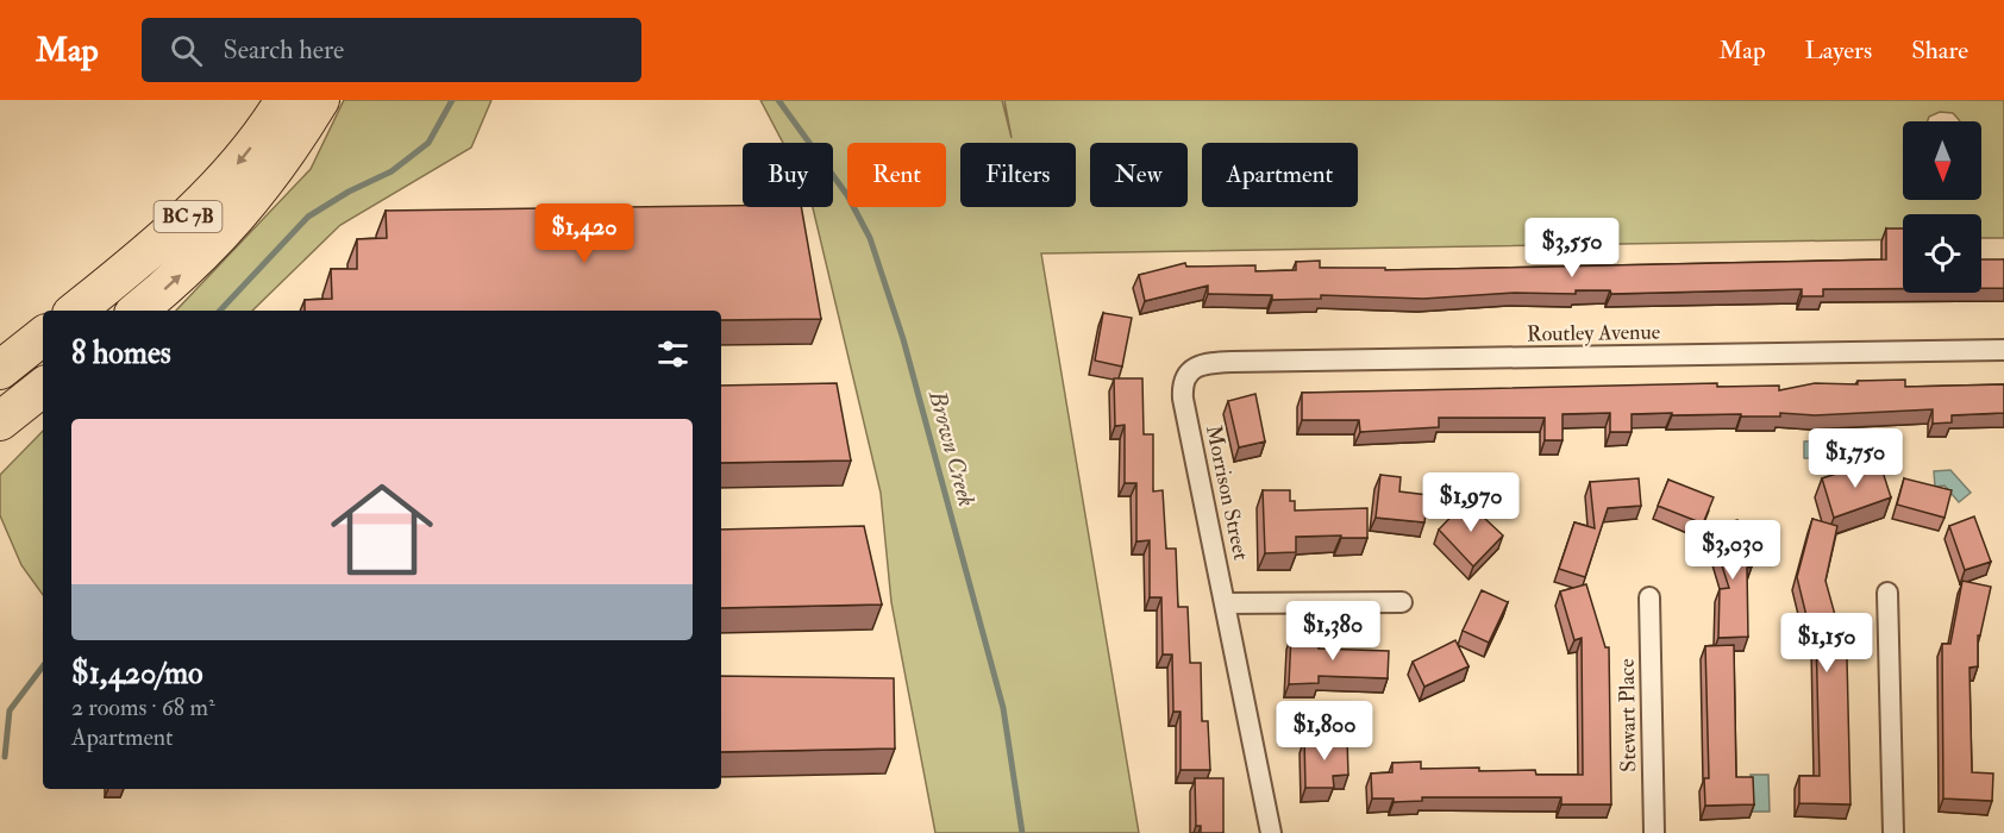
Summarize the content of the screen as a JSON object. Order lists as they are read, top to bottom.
{
  "streets": {
    "highway": ["BC 7B"],
    "street": ["Routley Avenue", "Morrison Street", "Stewart Place"]
  },
  "crossings": [
    ["Routley Avenue", "Morrison Street"]
  ],
  "water": ["Brown Creek"],
  "north": "bottom",
  "page": {
    "header": "Map",
    "search": "Search here",
    "nav": ["Map", "Layers", "Share"],
    "chip": [
      "Buy",
      "Rent",
      "Filters",
      "New",
      "Apartment"
    ],
    "price": [
      "$1,420",
      "$3,550",
      "$1,750",
      "$1,970",
      "$3,030",
      "$1,380",
      "$1,150",
      "$1,800"
    ],
    "heading": "8 homes",
    "list": [
      {
        "name": "$1,420/mo",
        "note": "2 rooms · 68 m² · Apartment"
      }
    ]
  }
}
